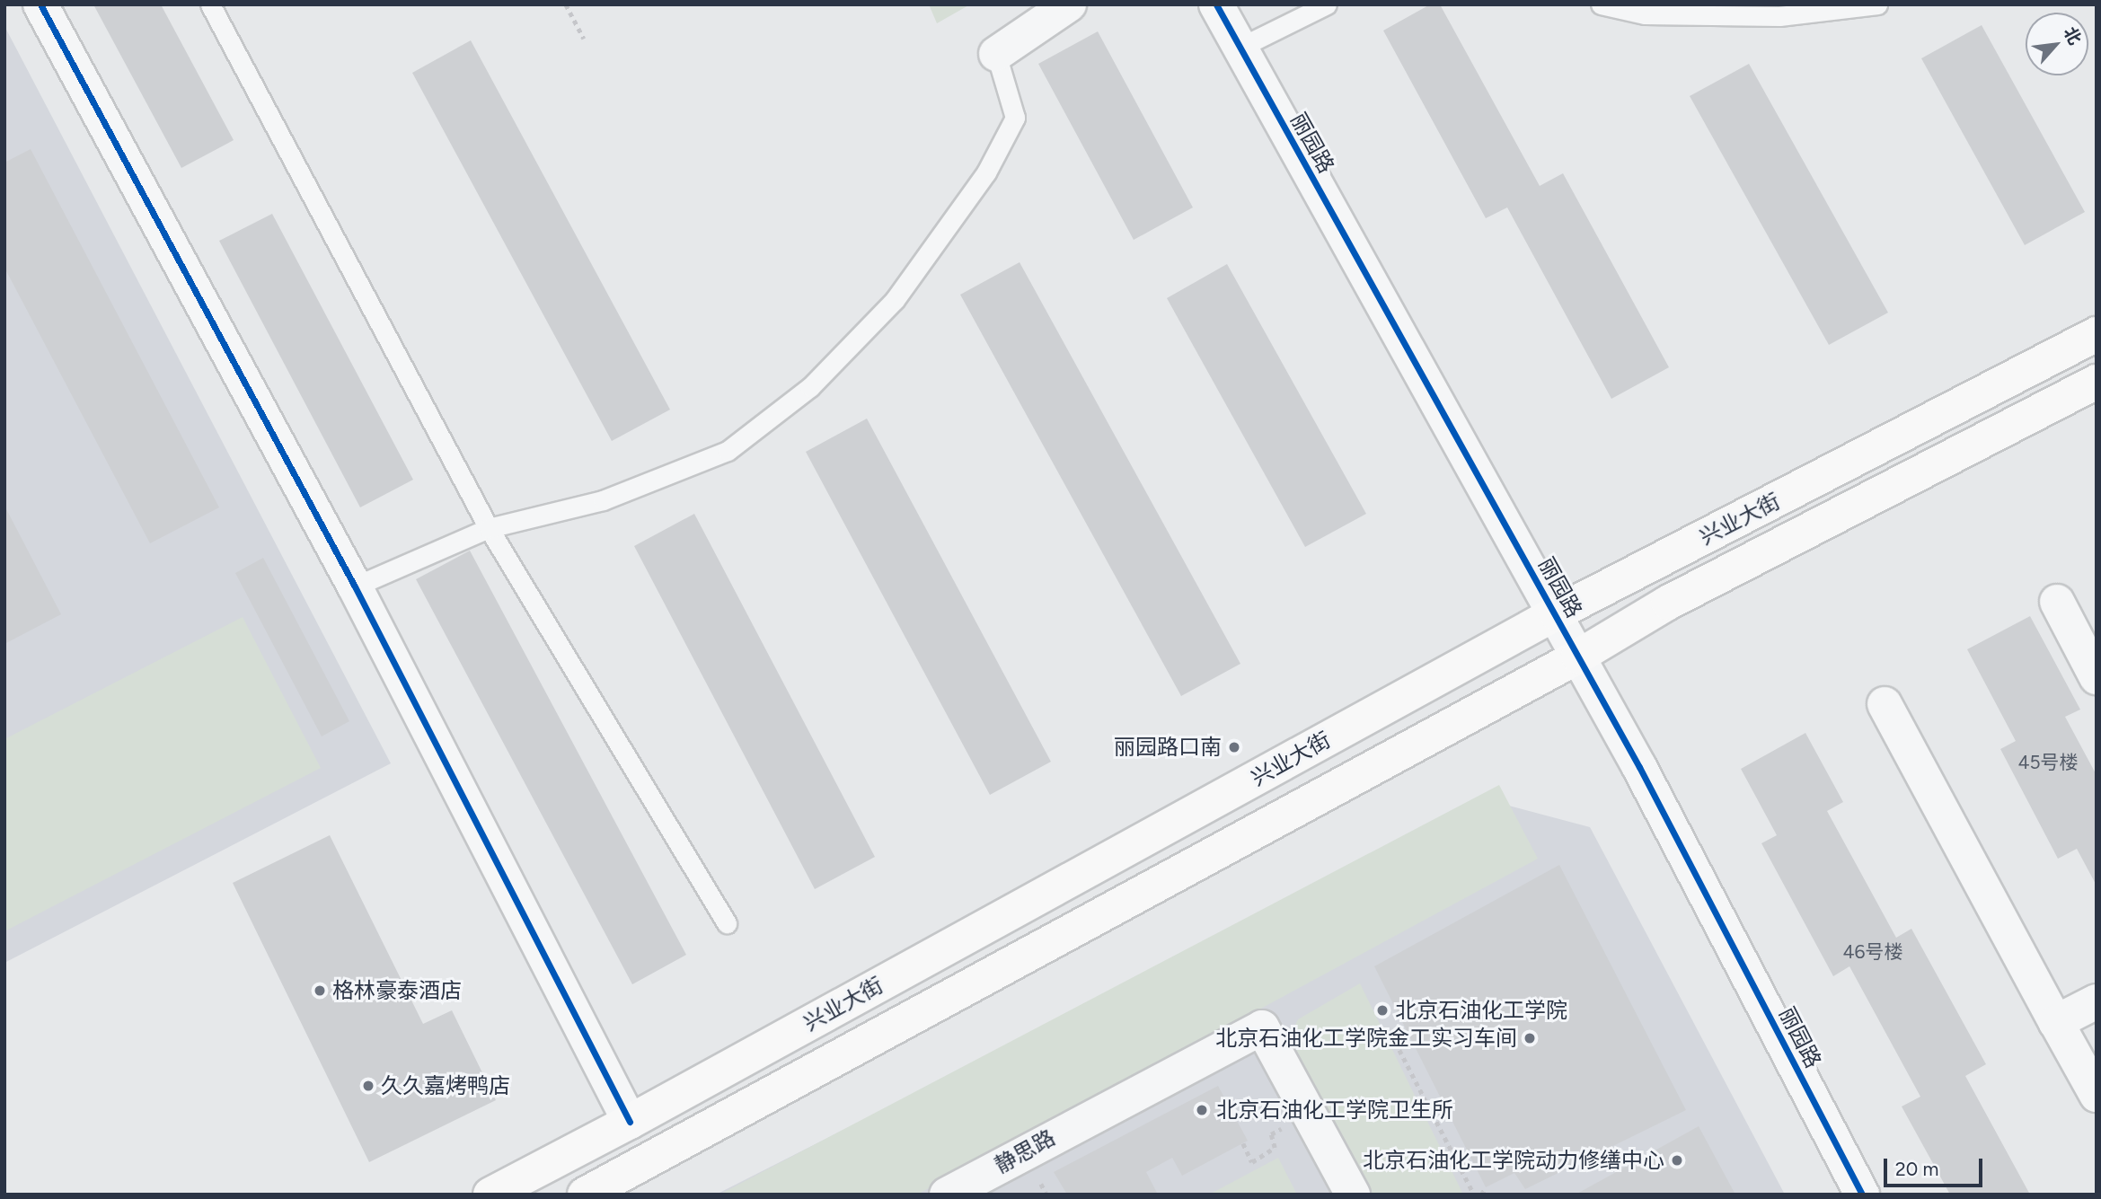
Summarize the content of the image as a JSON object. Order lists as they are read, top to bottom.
{
  "streets": {
    "main road": ["兴业大街"],
    "street": ["丽园路", "静思路"]
  },
  "crossings": [
    ["丽园路", "兴业大街"]
  ],
  "places": [
    "丽园路口南",
    "格林豪泰酒店",
    "北京石油化工学院",
    "北京石油化工学院金工实习车间",
    "久久嘉烤鸭店",
    "北京石油化工学院卫生所",
    "北京石油化工学院动力修缮中心"
  ],
  "house_numbers": ["45号楼", "46号楼"],
  "scale_bar": "20 m",
  "north": "top right"
}
